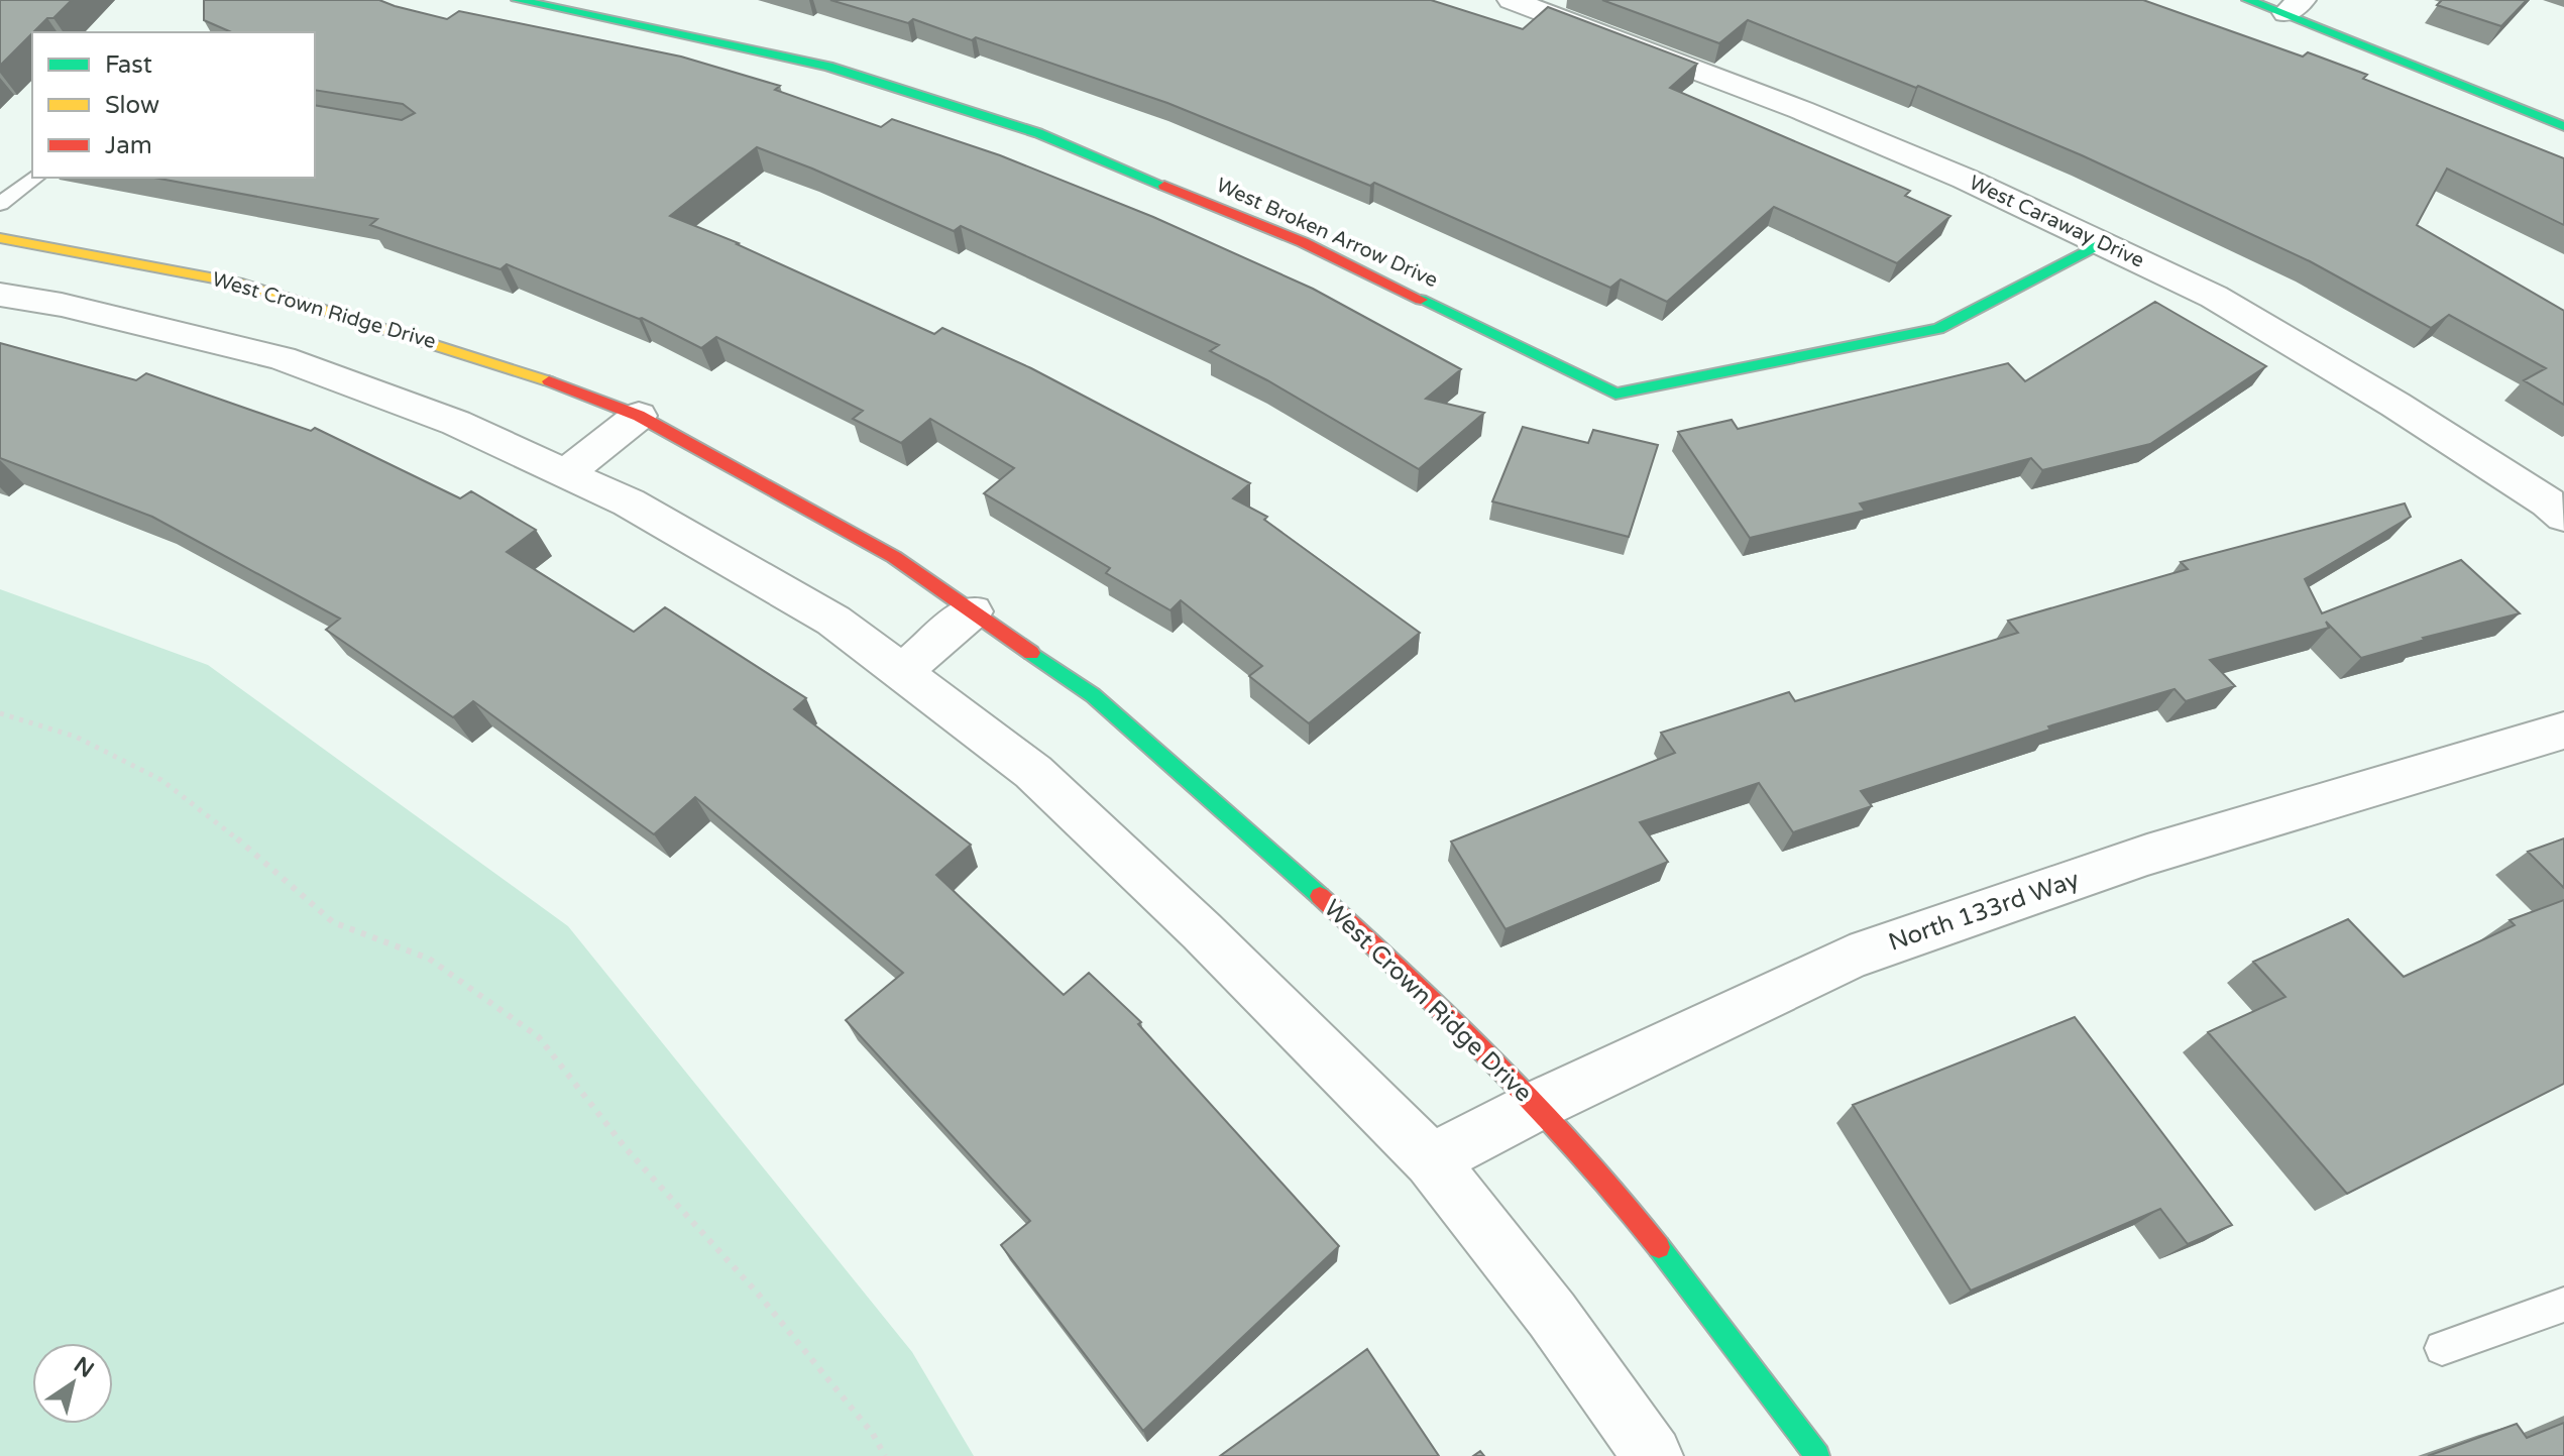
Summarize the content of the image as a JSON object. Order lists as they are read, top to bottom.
{
  "streets": {
    "street": [
      "West Caraway Drive",
      "West Broken Arrow Drive",
      "West Crown Ridge Drive",
      "North 133rd Way"
    ]
  },
  "crossings": [
    ["West Caraway Drive", "West Broken Arrow Drive"],
    ["West Crown Ridge Drive", "North 133rd Way"]
  ],
  "legend": ["Fast", "Slow", "Jam"],
  "north": "top right"
}
